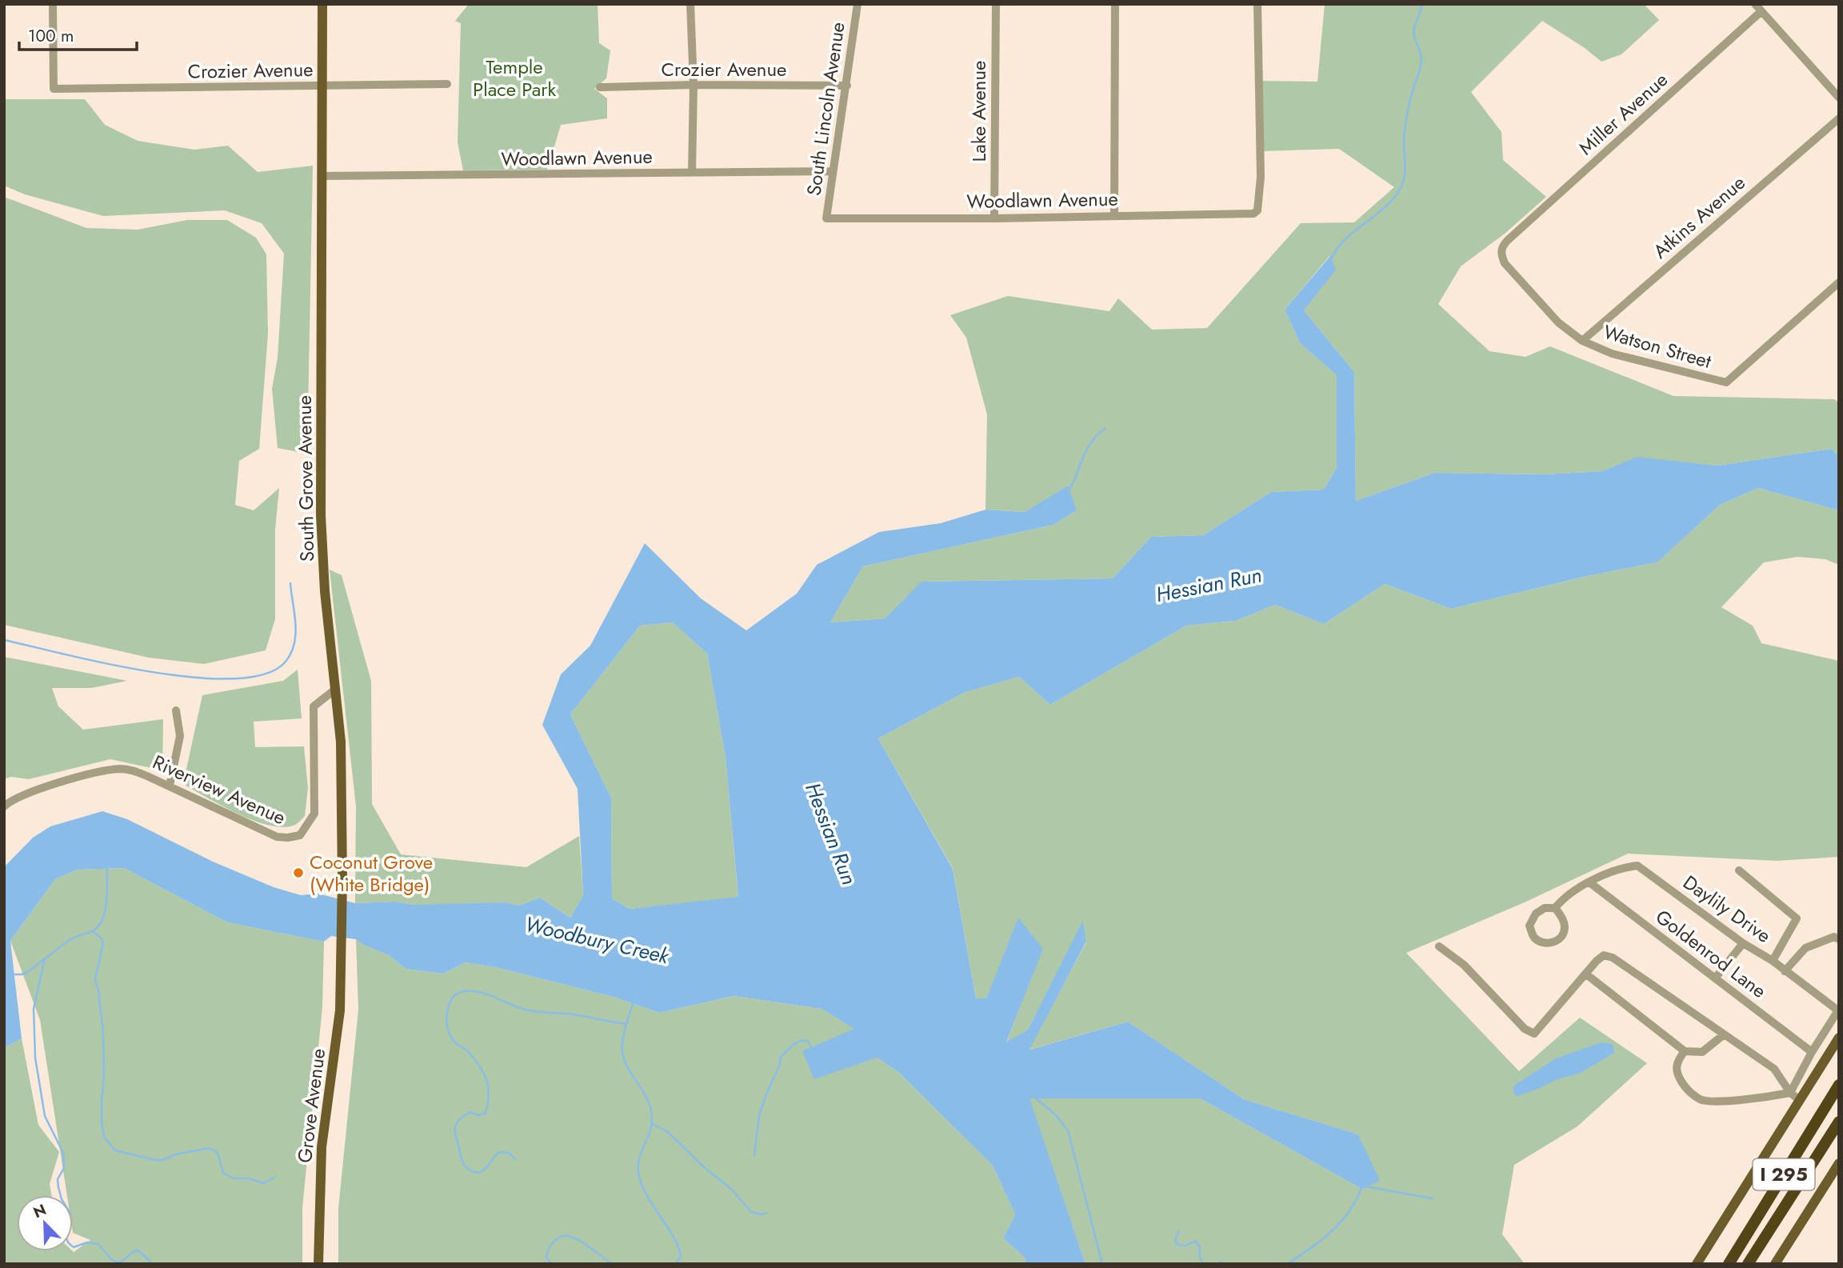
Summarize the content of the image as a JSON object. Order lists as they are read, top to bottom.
{
  "streets": {
    "highway": ["I 295"],
    "main road": ["South Grove Avenue", "Grove Avenue"],
    "street": [
      "Crozier Avenue",
      "South Lincoln Avenue",
      "Lake Avenue",
      "Miller Avenue",
      "Woodlawn Avenue",
      "Atkins Avenue",
      "Watson Street",
      "Riverview Avenue",
      "Daylily Drive",
      "Goldenrod Lane"
    ]
  },
  "crossings": [
    ["Crozier Avenue", "South Lincoln Avenue"],
    ["Crozier Avenue", "South Grove Avenue"],
    ["South Lincoln Avenue", "Woodlawn Avenue"],
    ["Lake Avenue", "Woodlawn Avenue"],
    ["Miller Avenue", "Watson Street"],
    ["Woodlawn Avenue", "South Grove Avenue"],
    ["Atkins Avenue", "Watson Street"],
    ["South Grove Avenue", "Riverview Avenue"],
    ["South Grove Avenue", "Grove Avenue"],
    ["Daylily Drive", "Goldenrod Lane"]
  ],
  "water": ["Hessian Run", "Woodbury Creek"],
  "parks": ["Temple Place Park"],
  "places": ["Coconut Grove (White Bridge)"],
  "scale_bar": "100 m",
  "north": "top left"
}
